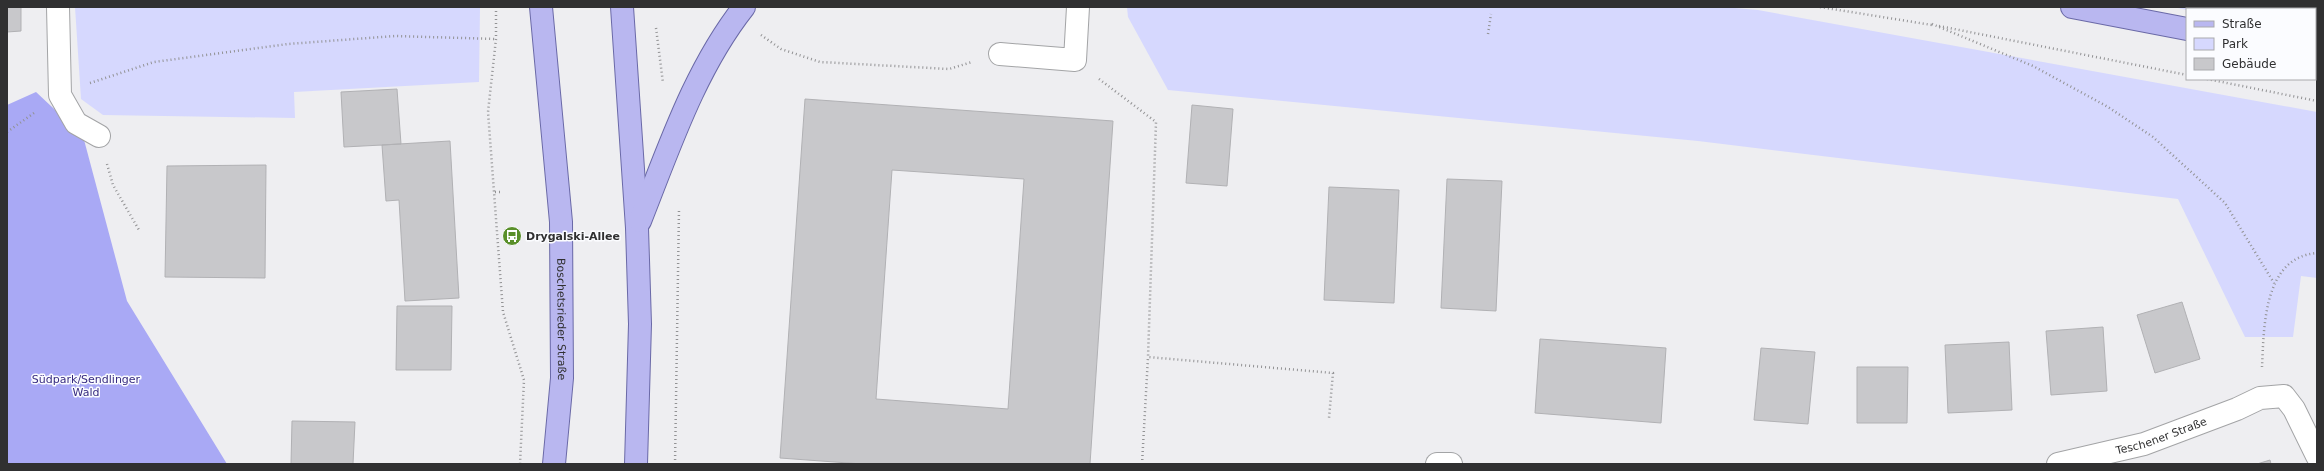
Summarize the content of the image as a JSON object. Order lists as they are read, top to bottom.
{
  "streets": {
    "main road": ["Boschetsrieder Straße"],
    "street": ["Teschener Straße"]
  },
  "parks": ["Südpark/Sendlinger Wald"],
  "places": {
    "bus stop": ["Drygalski-Allee"]
  },
  "legend": ["Straße", "Park", "Gebäude"]
}
